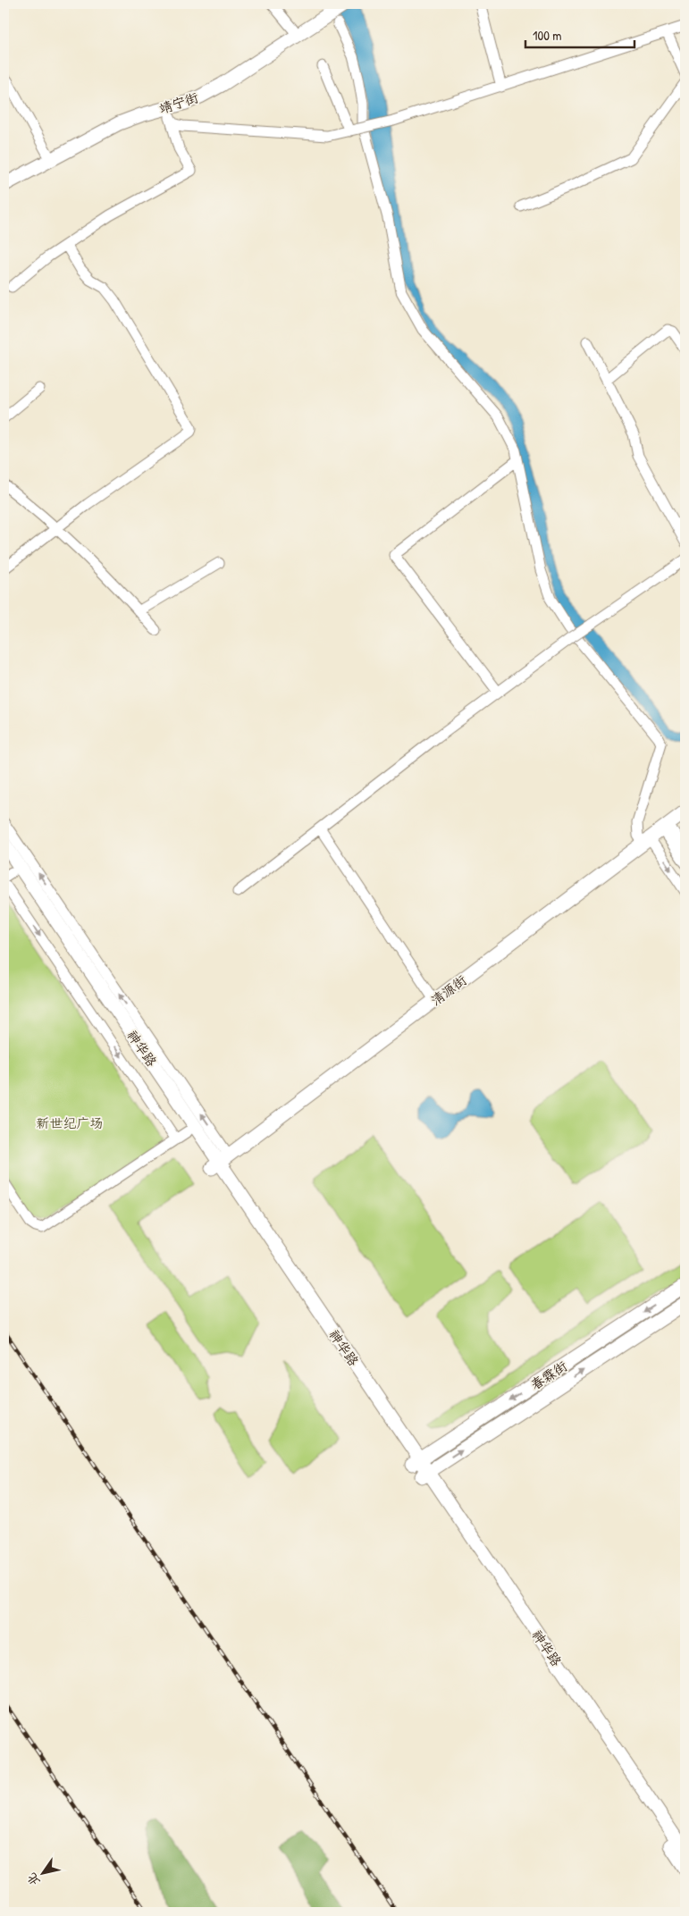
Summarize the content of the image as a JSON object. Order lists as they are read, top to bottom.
{
  "streets": {
    "main road": [
      "靖宁街",
      "清源街",
      "神华路",
      "春霖街"
    ]
  },
  "crossings": [
    ["清源街", "神华路"],
    ["神华路", "春霖街"]
  ],
  "parks": ["新世纪广场"],
  "scale_bar": "100 m",
  "north": "bottom left"
}
